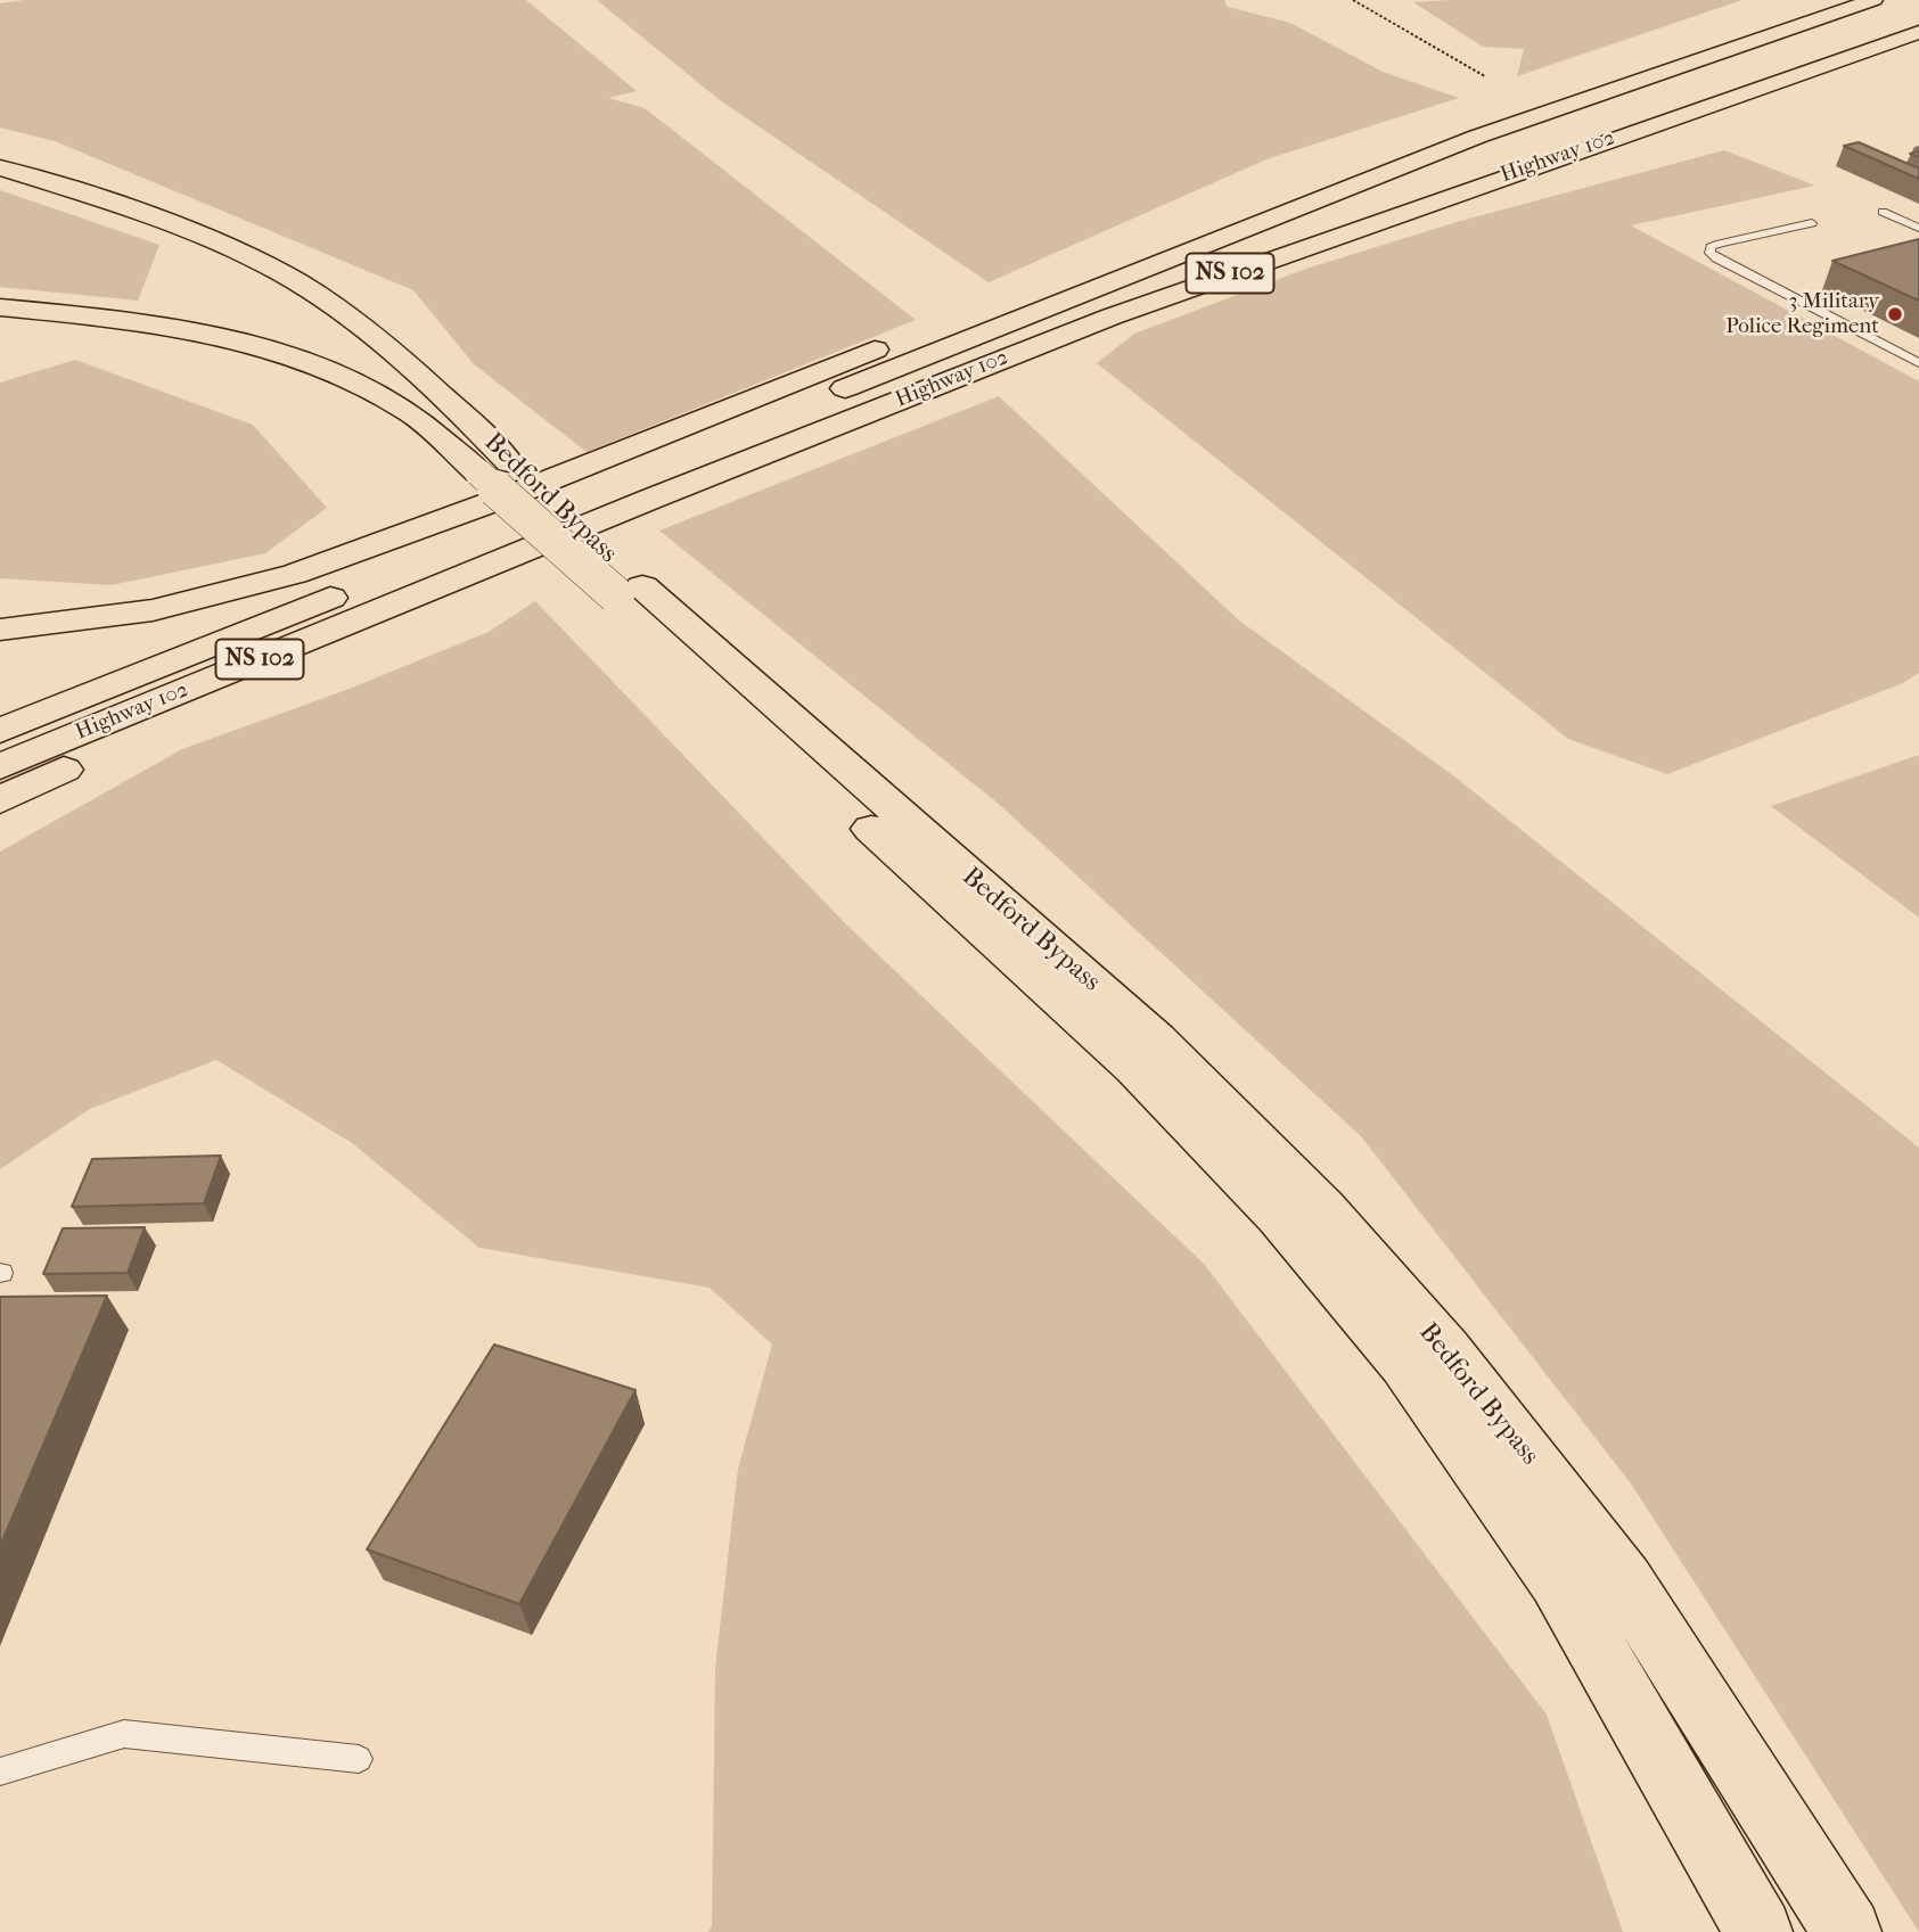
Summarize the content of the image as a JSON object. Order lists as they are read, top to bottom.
{
  "streets": {
    "highway": ["Highway 102", "NS 102", "Bedford Bypass"]
  },
  "places": ["3 Military Police Regiment"]
}
